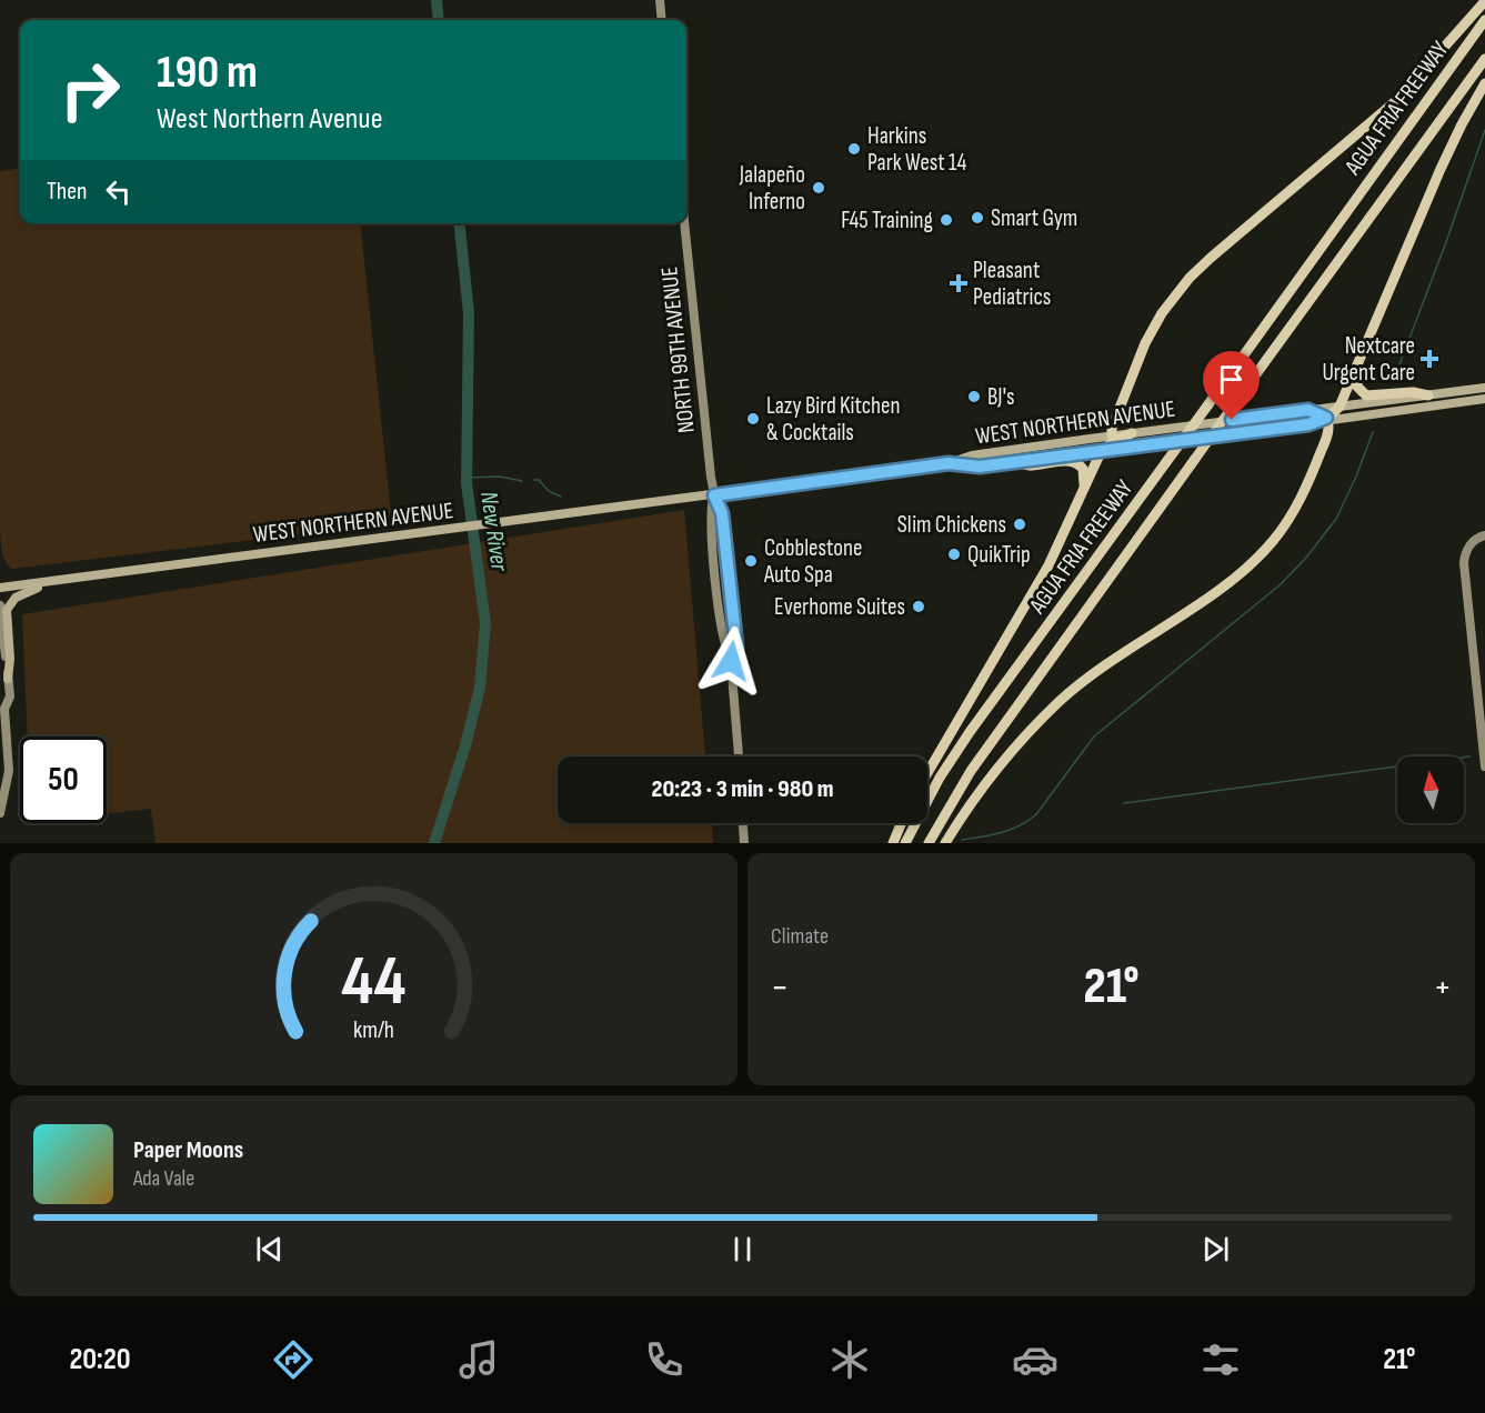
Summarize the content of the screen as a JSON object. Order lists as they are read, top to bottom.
{
  "streets": {
    "highway": ["AGUA FRIA FREEWAY"],
    "main road": ["NORTH 99TH AVENUE", "WEST NORTHERN AVENUE"]
  },
  "crossings": [
    ["NORTH 99TH AVENUE", "WEST NORTHERN AVENUE"]
  ],
  "water": ["New River"],
  "places": {
    "other": [
      "Harkins Park West 14",
      "Jalapeño Inferno",
      "Smart Gym",
      "F45 Training",
      "BJ's",
      "Lazy Bird Kitchen & Cocktails",
      "Slim Chickens",
      "QuikTrip",
      "Cobblestone Auto Spa",
      "Everhome Suites"
    ],
    "health": ["Pleasant Pediatrics", "Nextcare Urgent Care"]
  },
  "north": "top",
  "page": {
    "turn": ["190 m", "West Northern Avenue"],
    "then": "Then",
    "limit": "50",
    "trip": "20:23 · 3 min · 980 m",
    "tile": "Climate",
    "heat": ["−", "21°", "+"],
    "song": ["Paper Moons", "Ada Vale"],
    "tabs": ["20:20", "21°"],
    "gauge": ["44", "km/h"]
  }
}
